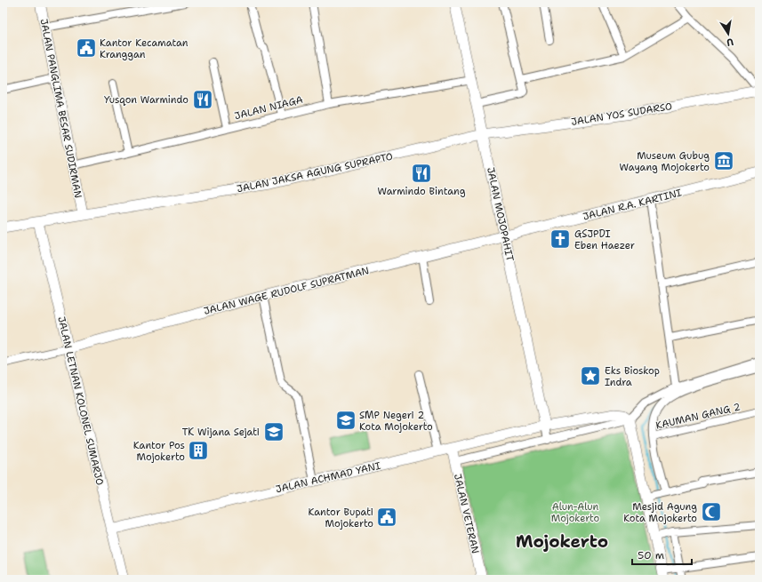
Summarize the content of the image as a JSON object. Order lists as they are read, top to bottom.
{
  "streets": {
    "street": [
      "JALAN NIAGA",
      "JALAN PANGLIMA BESAR SUDIRMAN",
      "JALAN YOS SUDARSO",
      "JALAN JAKSA AGUNG SUPRAPTO",
      "JALAN R.A. KARTINI",
      "JALAN MOJOPAHIT",
      "JALAN WAGE RUDOLF SUPRATMAN",
      "JALAN LETNAN KOLONEL SUMARJO",
      "KAUMAN GANG 2",
      "JALAN ACHMAD YANI",
      "JALAN VETERAN"
    ]
  },
  "crossings": [
    ["JALAN NIAGA", "JALAN PANGLIMA BESAR SUDIRMAN"],
    ["JALAN NIAGA", "JALAN MOJOPAHIT"],
    ["JALAN PANGLIMA BESAR SUDIRMAN", "JALAN JAKSA AGUNG SUPRAPTO"],
    ["JALAN YOS SUDARSO", "JALAN JAKSA AGUNG SUPRAPTO"],
    ["JALAN YOS SUDARSO", "JALAN MOJOPAHIT"],
    ["JALAN JAKSA AGUNG SUPRAPTO", "JALAN MOJOPAHIT"],
    ["JALAN JAKSA AGUNG SUPRAPTO", "JALAN LETNAN KOLONEL SUMARJO"],
    ["JALAN R.A. KARTINI", "JALAN MOJOPAHIT"],
    ["JALAN R.A. KARTINI", "JALAN WAGE RUDOLF SUPRATMAN"],
    ["JALAN MOJOPAHIT", "JALAN WAGE RUDOLF SUPRATMAN"],
    ["JALAN MOJOPAHIT", "JALAN ACHMAD YANI"],
    ["JALAN WAGE RUDOLF SUPRATMAN", "JALAN LETNAN KOLONEL SUMARJO"],
    ["JALAN LETNAN KOLONEL SUMARJO", "JALAN ACHMAD YANI"],
    ["JALAN ACHMAD YANI", "JALAN VETERAN"]
  ],
  "districts": ["Mojokerto"],
  "parks": ["Alun-Alun Mojokerto"],
  "places": {
    "public building": ["Kantor Kecamatan Kranggan", "Kantor Bupati Mojokerto"],
    "restaurant": ["Yusqon Warmindo", "Warmindo Bintang"],
    "museum": ["Museum Gubug Wayang Mojokerto"],
    "church": ["GSJPDI Eben Haezer"],
    "place": ["Eks Bioskop Indra"],
    "school or university": ["SMP Negeri 2 Kota Mojokerto", "TK Wijana Sejati"],
    "building": ["Kantor Pos Mojokerto"],
    "mosque": ["Mesjid Agung Kota Mojokerto"]
  },
  "scale_bar": "50 m",
  "north": "bottom"
}
